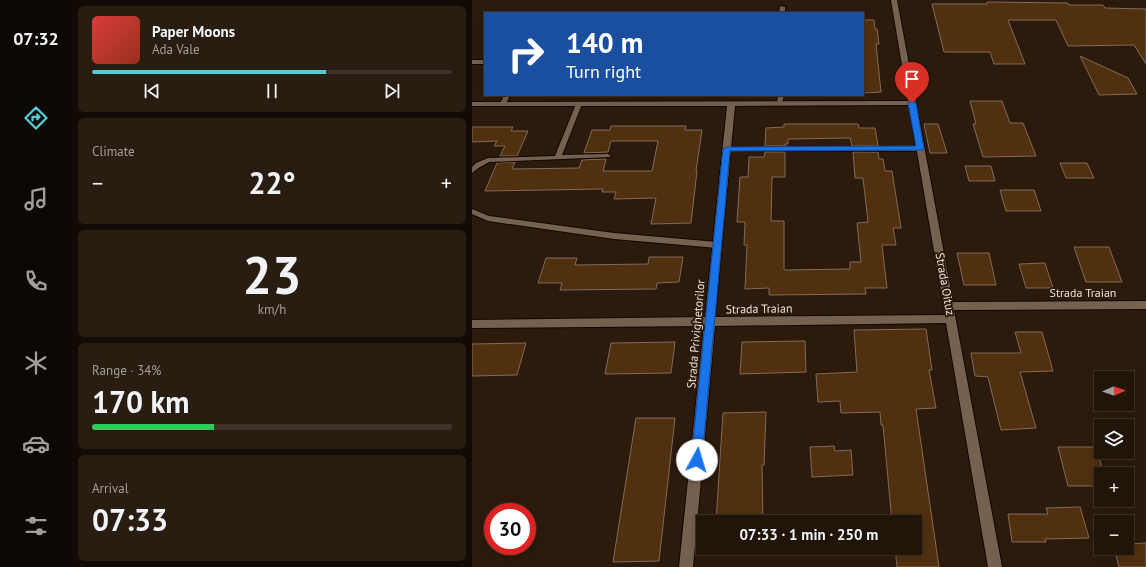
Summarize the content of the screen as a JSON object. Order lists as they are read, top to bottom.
{
  "streets": {
    "street": ["Strada Oituz", "Strada Traian", "Strada Privighetorilor"]
  },
  "crossings": [
    ["Strada Oituz", "Strada Traian"],
    ["Strada Traian", "Strada Privighetorilor"]
  ],
  "north": "right",
  "page": {
    "tabs": "07:32",
    "turn": ["140 m", "Turn right"],
    "song": ["Paper Moons", "Ada Vale"],
    "tile": [
      "Climate",
      ["23", "km/h"],
      ["Range · 34%", "170 km"],
      ["Arrival", "07:33"]
    ],
    "heat": ["−", "22°", "+"],
    "map_buttons": ["+", "−"],
    "limit": "30",
    "trip": "07:33 · 1 min · 250 m"
  }
}
